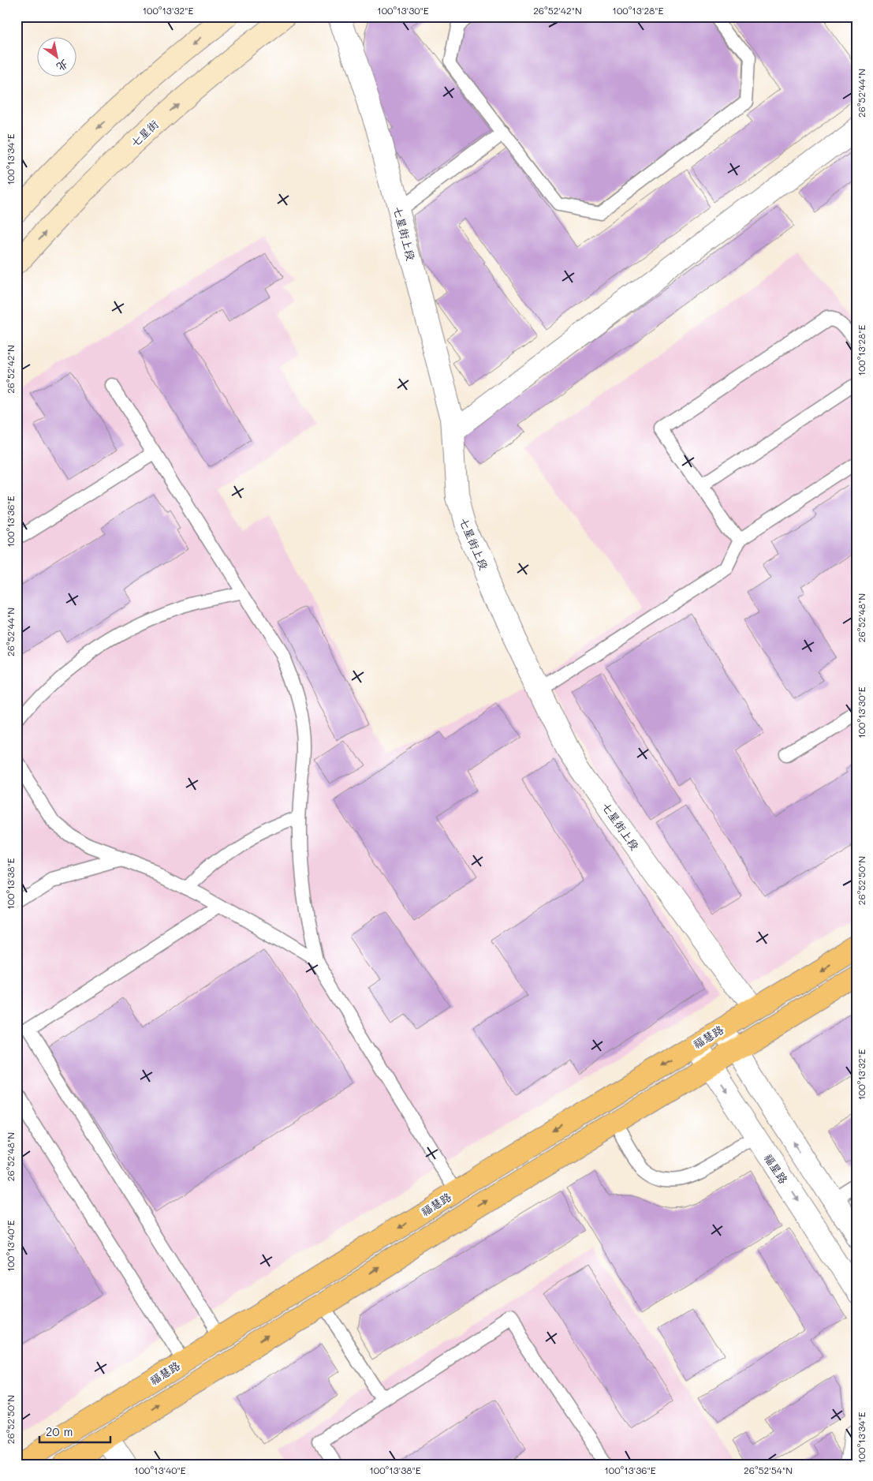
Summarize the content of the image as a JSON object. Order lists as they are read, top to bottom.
{
  "streets": {
    "main road": ["福慧路"],
    "street": ["七星街", "七星街上段", "福星路"]
  },
  "crossings": [
    ["七星街上段", "福慧路"],
    ["福慧路", "福星路"]
  ],
  "scale_bar": "20 m",
  "north": "bottom right",
  "coordinates": [
    "100°13'32\"E",
    "100°13'30\"E",
    "26°52'42\"N",
    "100°13'28\"E",
    "26°52'44\"N",
    "100°13'34\"E",
    "100°13'36\"E",
    "26°52'48\"N",
    "26°52'50\"N",
    "100°13'38\"E",
    "100°13'40\"E",
    "26°52'54\"N"
  ]
}
